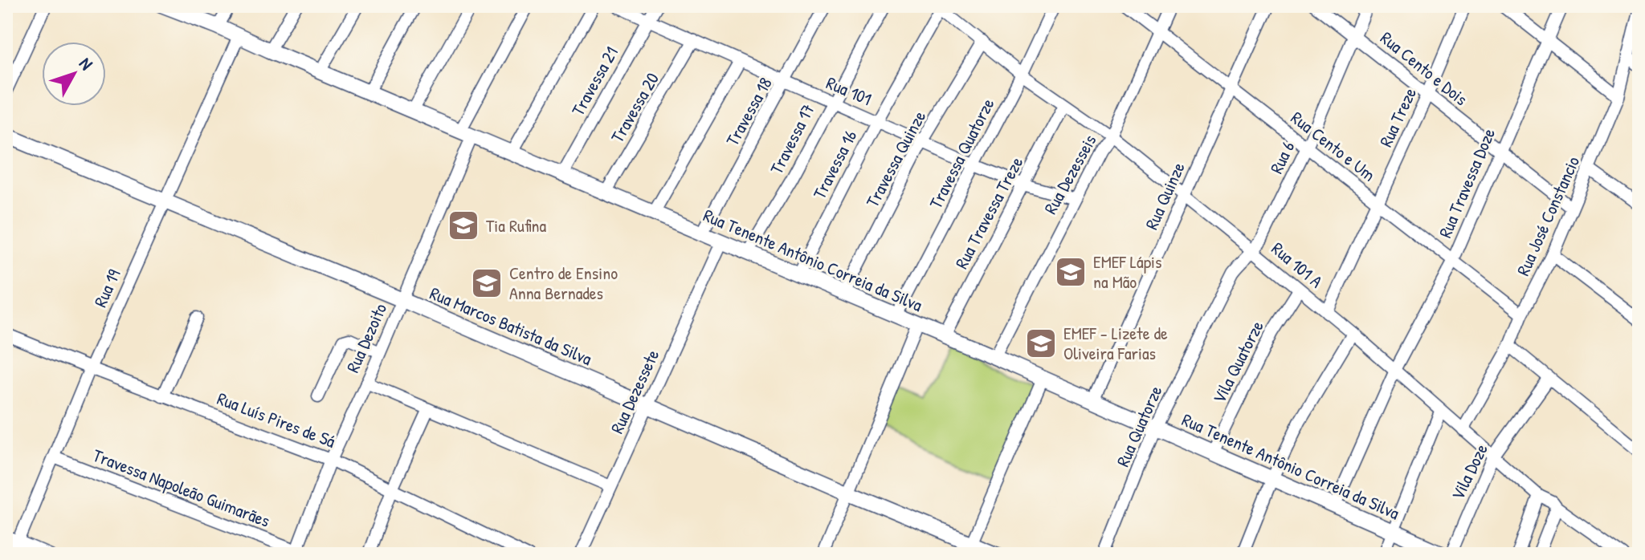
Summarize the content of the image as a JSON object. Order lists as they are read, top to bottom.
{
  "streets": {
    "main road": ["Rua Tenente Antônio Correia da Silva", "Rua Marcos Batista da Silva"],
    "street": [
      "Rua Cento e Dois",
      "Travessa 21",
      "Rua 101",
      "Travessa 20",
      "Travessa 18",
      "Rua Treze",
      "Travessa 17",
      "Rua Cento e Um",
      "Travessa Quatorze",
      "Rua 6",
      "Travessa Quinze",
      "Travessa 16",
      "Rua Dezesseis",
      "Rua Travessa Doze",
      "Rua Quinze",
      "Rua Travessa Treze",
      "Rua José Constancio",
      "Rua 101 A",
      "Rua 19",
      "Rua Dezoito",
      "Vila Quatorze",
      "Rua Dezessete",
      "Rua Luís Pires de Sá",
      "Rua Quatorze",
      "Vila Doze",
      "Travessa Napoleão Guimarães"
    ]
  },
  "crossings": [
    ["Rua Cento e Dois", "Rua Treze"],
    ["Rua Cento e Dois", "Rua 6"],
    ["Rua Cento e Dois", "Rua Travessa Doze"],
    ["Rua Cento e Dois", "Rua José Constancio"],
    ["Travessa 21", "Rua 101"],
    ["Travessa 21", "Rua Tenente Antônio Correia da Silva"],
    ["Rua 101", "Travessa 20"],
    ["Rua 101", "Travessa 18"],
    ["Rua 101", "Travessa 17"],
    ["Rua 101", "Travessa Quatorze"],
    ["Rua 101", "Travessa Quinze"],
    ["Rua 101", "Travessa 16"],
    ["Rua 101", "Rua Dezesseis"],
    ["Rua 101", "Rua Travessa Treze"],
    ["Travessa 20", "Rua Tenente Antônio Correia da Silva"],
    ["Travessa 18", "Rua Tenente Antônio Correia da Silva"],
    ["Rua Treze", "Rua Cento e Um"],
    ["Rua Treze", "Rua 101 A"],
    ["Travessa 17", "Rua Tenente Antônio Correia da Silva"],
    ["Rua Cento e Um", "Rua 6"],
    ["Rua Cento e Um", "Rua Dezesseis"],
    ["Rua Cento e Um", "Rua Travessa Doze"],
    ["Rua Cento e Um", "Rua Quinze"],
    ["Rua Cento e Um", "Rua José Constancio"],
    ["Travessa Quatorze", "Rua Tenente Antônio Correia da Silva"],
    ["Travessa Quatorze", "Rua 101 A"],
    ["Rua 6", "Rua 101 A"],
    ["Rua 6", "Rua Quatorze"],
    ["Travessa Quinze", "Rua Tenente Antônio Correia da Silva"],
    ["Travessa Quinze", "Rua 101 A"],
    ["Travessa 16", "Rua Tenente Antônio Correia da Silva"],
    ["Travessa 16", "Rua 101 A"],
    ["Rua Dezesseis", "Rua Tenente Antônio Correia da Silva"],
    ["Rua Dezesseis", "Rua 101 A"],
    ["Rua Travessa Doze", "Rua Tenente Antônio Correia da Silva"],
    ["Rua Travessa Doze", "Rua 101 A"],
    ["Rua Quinze", "Rua Tenente Antônio Correia da Silva"],
    ["Rua Quinze", "Rua 101 A"],
    ["Rua Travessa Treze", "Rua Tenente Antônio Correia da Silva"],
    ["Rua Travessa Treze", "Rua 101 A"],
    ["Rua José Constancio", "Rua 101 A"],
    ["Rua Tenente Antônio Correia da Silva", "Rua 19"],
    ["Rua Tenente Antônio Correia da Silva", "Rua Dezoito"],
    ["Rua Tenente Antônio Correia da Silva", "Vila Quatorze"],
    ["Rua Tenente Antônio Correia da Silva", "Rua Dezessete"],
    ["Rua Tenente Antônio Correia da Silva", "Rua Quatorze"],
    ["Rua Tenente Antônio Correia da Silva", "Vila Doze"],
    ["Rua 101 A", "Vila Quatorze"],
    ["Rua 101 A", "Rua Quatorze"],
    ["Rua 101 A", "Vila Doze"],
    ["Rua 19", "Rua Marcos Batista da Silva"],
    ["Rua 19", "Rua Luís Pires de Sá"],
    ["Rua 19", "Travessa Napoleão Guimarães"],
    ["Rua Marcos Batista da Silva", "Rua Dezoito"],
    ["Rua Marcos Batista da Silva", "Rua Dezessete"],
    ["Rua Dezoito", "Rua Luís Pires de Sá"],
    ["Rua Dezoito", "Travessa Napoleão Guimarães"]
  ],
  "places": {
    "school or university": [
      "Tia Rufina",
      "EMEF Lápis na Mão",
      "Centro de Ensino Anna Bernades",
      "EMEF - Lizete de Oliveira Farias"
    ]
  },
  "north": "top right"
}
